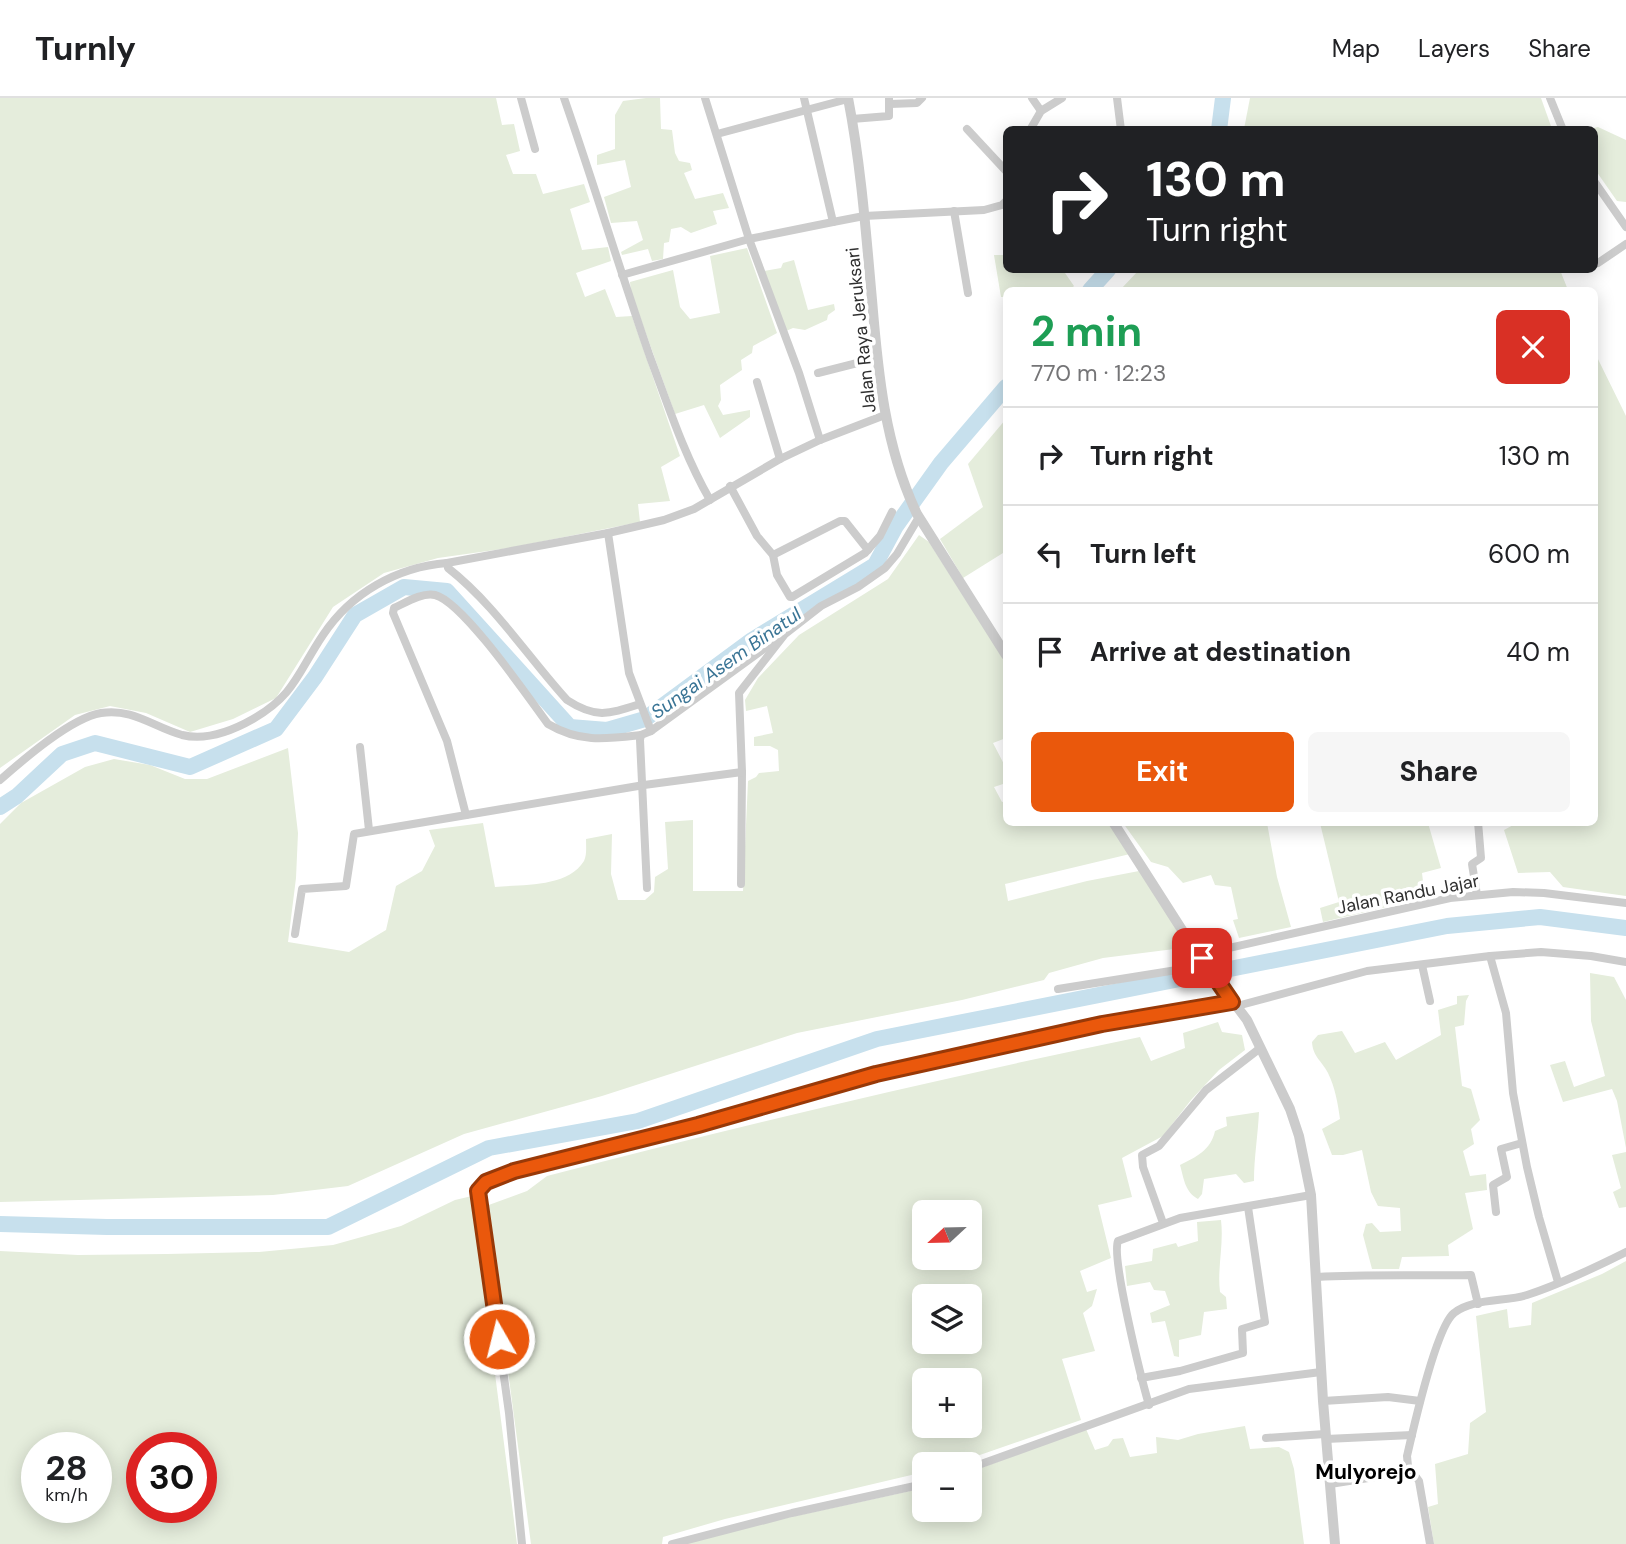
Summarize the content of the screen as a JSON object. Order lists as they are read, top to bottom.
{
  "streets": {
    "street": ["Jalan Raya Jeruksari", "Jalan Randu Jajar"]
  },
  "districts": ["Mulyorejo"],
  "water": ["Sungai Asem Binatul"],
  "north": "left",
  "page": {
    "header": "Turnly",
    "nav": ["Map", "Layers", "Share"],
    "turn": ["130 m", "Turn right"],
    "heading": ["2 min", "770 m · 12:23"],
    "list": [
      {
        "name": "Turn right",
        "value": "130 m"
      },
      {
        "name": "Turn left",
        "value": "600 m"
      },
      {
        "name": "Arrive at destination",
        "value": "40 m"
      }
    ],
    "buttons": ["Exit", "Share"],
    "map_buttons": ["+", "−"],
    "speed": "28 km/h",
    "limit": "30"
  }
}
